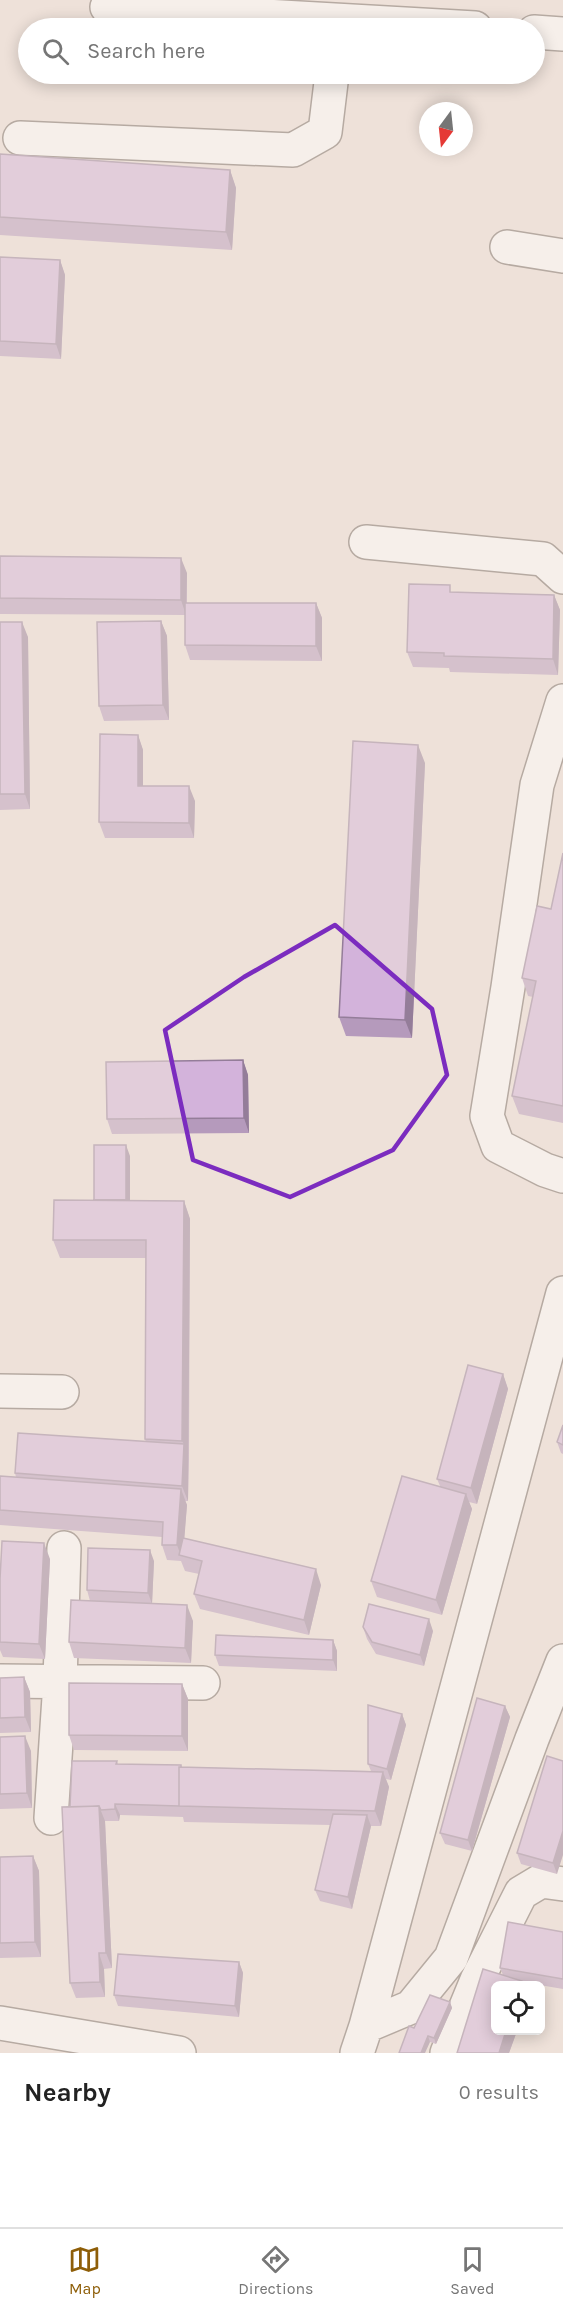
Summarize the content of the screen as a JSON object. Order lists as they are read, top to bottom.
{
  "north": "bottom",
  "page": {
    "search": "Search here",
    "heading": ["Nearby", "0 results"],
    "nav": ["Map", "Directions", "Saved"]
  }
}
